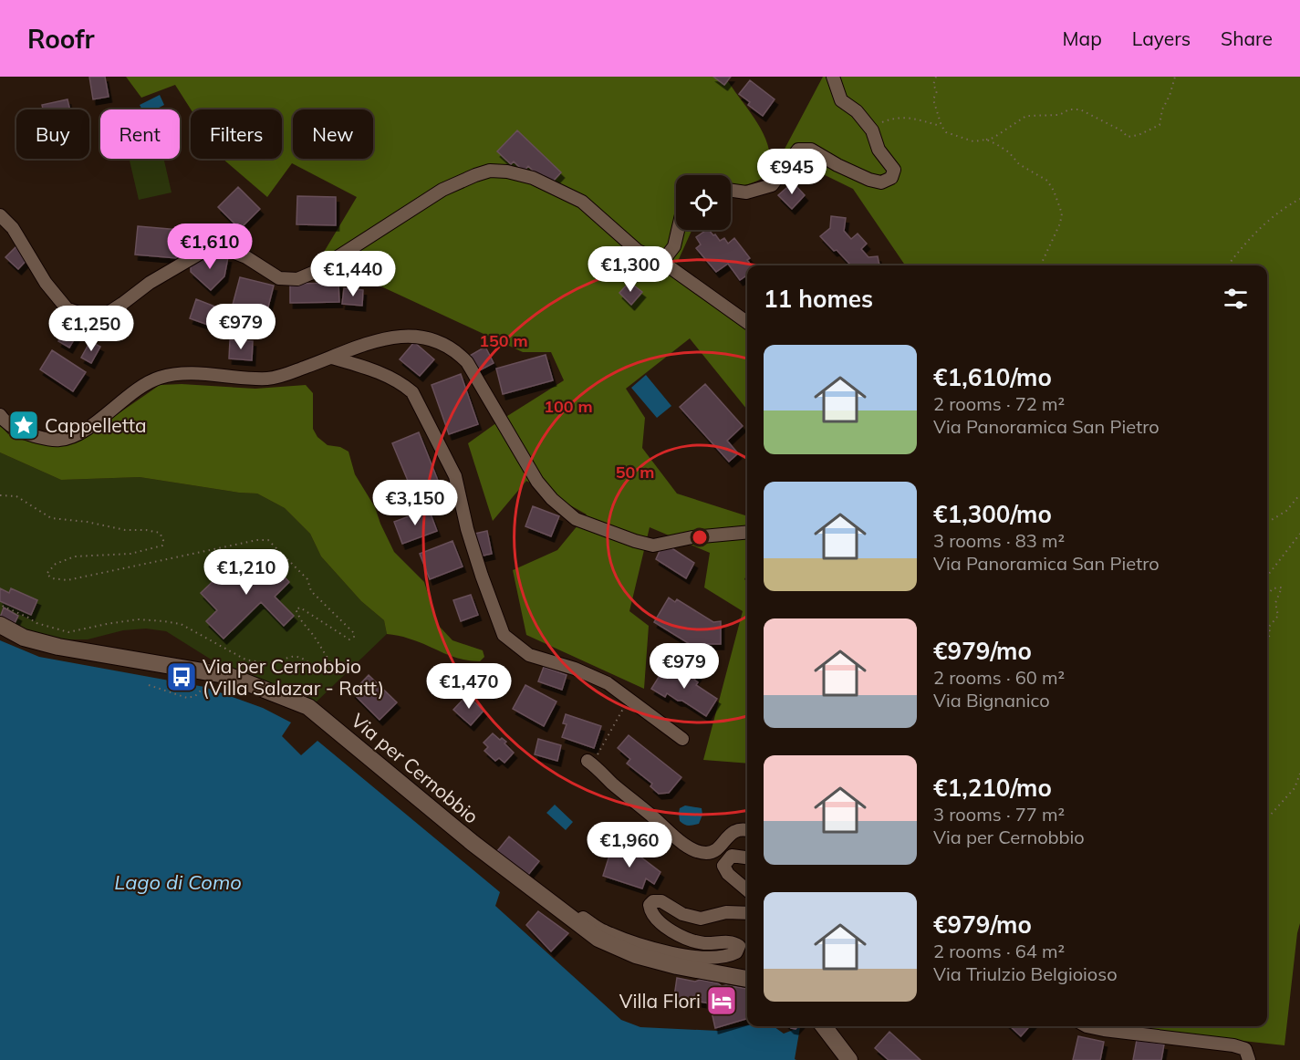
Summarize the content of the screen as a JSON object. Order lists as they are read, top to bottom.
{
  "streets": {
    "main road": ["Via per Cernobbio"]
  },
  "water": ["Lago di Como"],
  "places": {
    "place": ["Cappelletta"],
    "bus stop": ["Via per Cernobbio (Villa Salazar - Ratt)"],
    "hotel": ["Villa Flori"]
  },
  "page": {
    "header": "Roofr",
    "nav": ["Map", "Layers", "Share"],
    "chip": [
      "Buy",
      "Rent",
      "Filters",
      "New"
    ],
    "price": [
      "€945",
      "€1,610",
      "€1,300",
      "€1,440",
      "€979",
      "€1,250",
      "€3,150",
      "€1,210",
      "€979",
      "€1,470",
      "€1,960"
    ],
    "heading": "11 homes",
    "list": [
      {
        "name": "€1,610/mo",
        "note": "2 rooms · 72 m² · Via Panoramica San Pietro"
      },
      {
        "name": "€1,300/mo",
        "note": "3 rooms · 83 m² · Via Panoramica San Pietro"
      },
      {
        "name": "€979/mo",
        "note": "2 rooms · 60 m² · Via Bignanico"
      },
      {
        "name": "€1,210/mo",
        "note": "3 rooms · 77 m² · Via per Cernobbio"
      },
      {
        "name": "€979/mo",
        "note": "2 rooms · 64 m² · Via Triulzio Belgioioso"
      }
    ]
  },
  "rings": ["150 m", "100 m", "50 m"]
}
